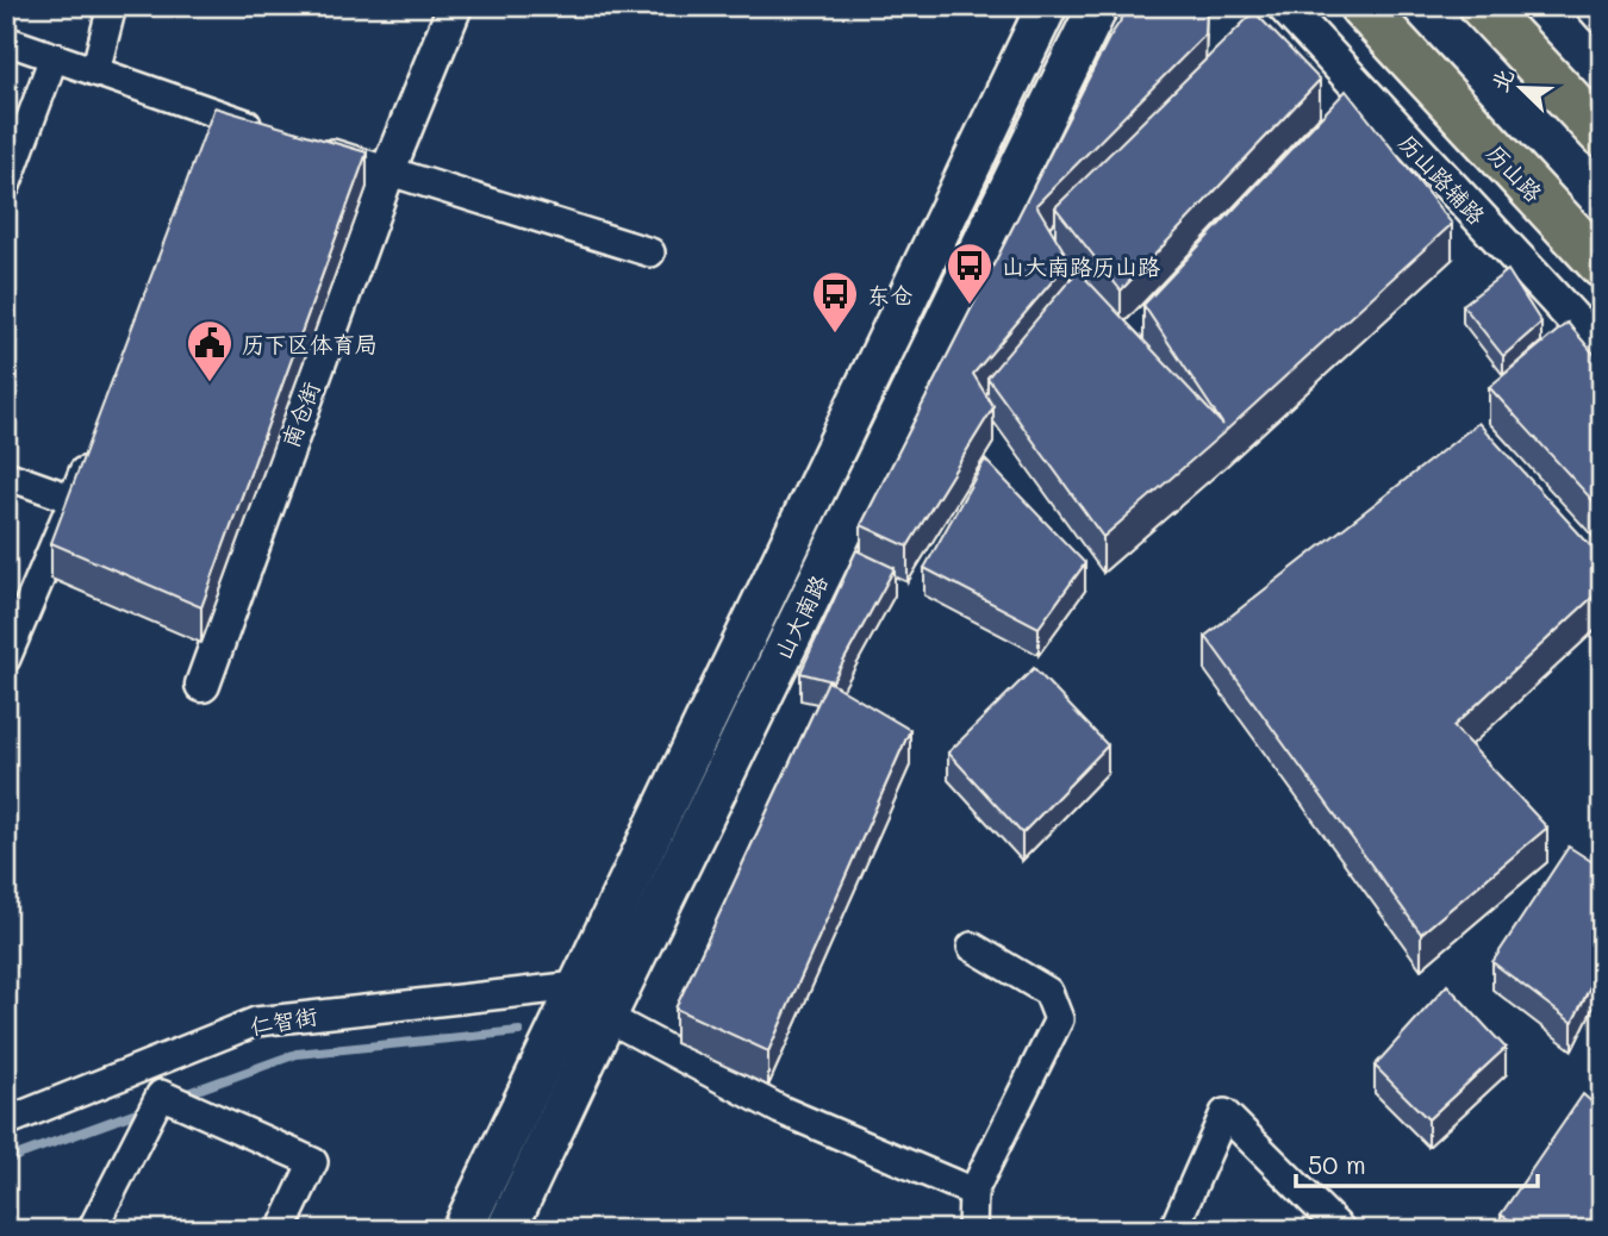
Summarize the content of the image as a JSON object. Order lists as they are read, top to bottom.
{
  "streets": {
    "main road": ["历山路", "山大南路"],
    "street": ["历山路辅路", "南仓街", "仁智街"]
  },
  "crossings": [
    ["山大南路", "仁智街"]
  ],
  "places": {
    "bus stop": ["山大南路历山路", "东仓"],
    "public building": ["历下区体育局"]
  },
  "scale_bar": "50 m",
  "north": "top left"
}
